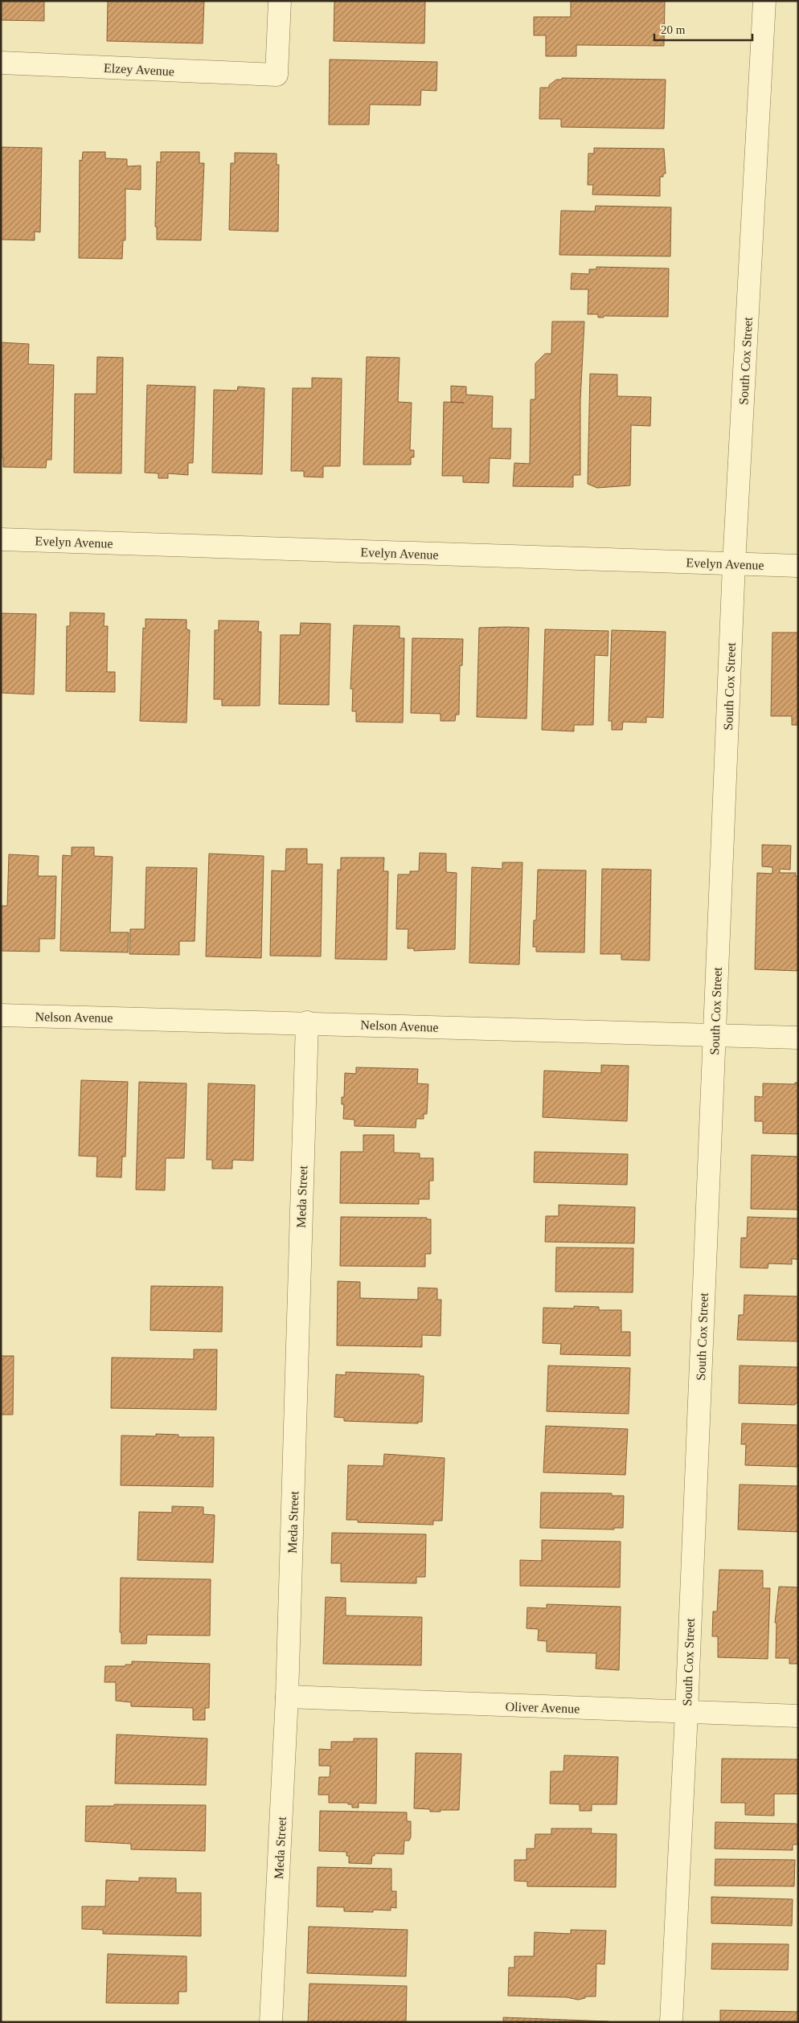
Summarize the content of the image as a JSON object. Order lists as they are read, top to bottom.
{
  "streets": {
    "street": [
      "Elzey Avenue",
      "South Cox Street",
      "Evelyn Avenue",
      "Nelson Avenue",
      "Meda Street",
      "Oliver Avenue"
    ]
  },
  "crossings": [
    ["South Cox Street", "Evelyn Avenue"],
    ["South Cox Street", "Nelson Avenue"],
    ["South Cox Street", "Oliver Avenue"],
    ["Nelson Avenue", "Meda Street"],
    ["Meda Street", "Oliver Avenue"]
  ],
  "scale_bar": "20 m"
}
